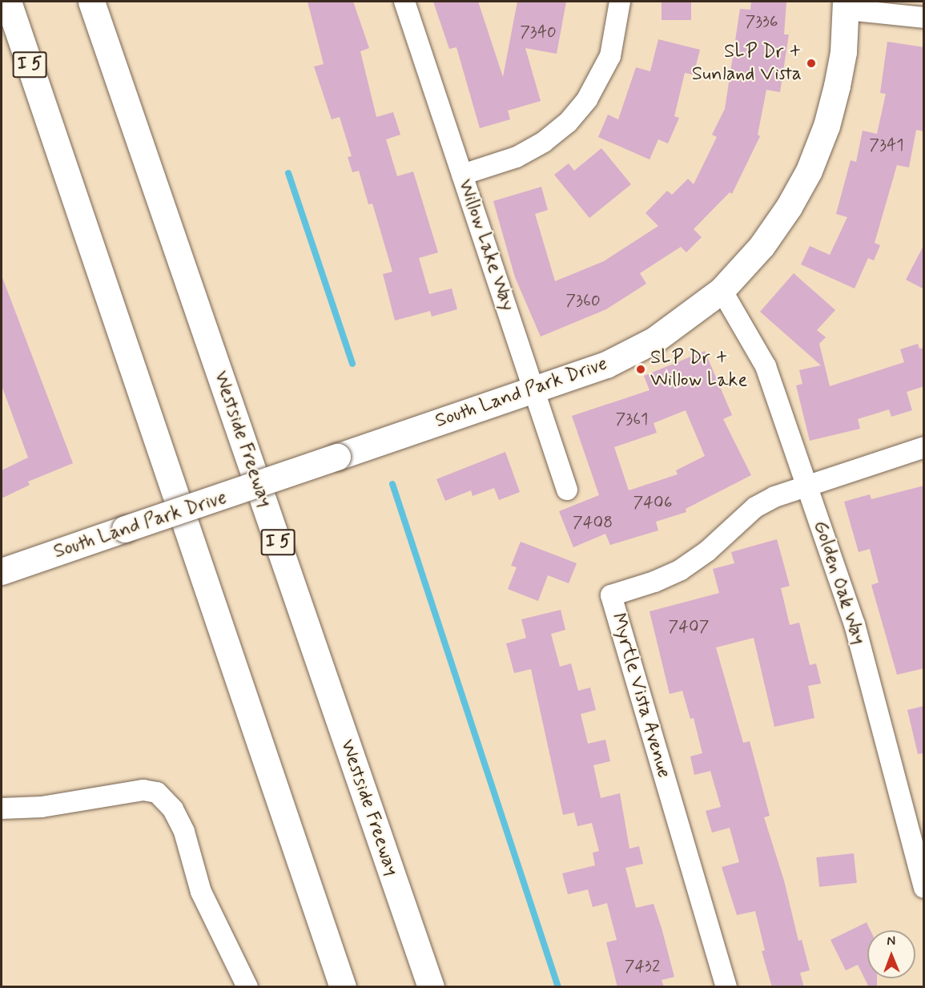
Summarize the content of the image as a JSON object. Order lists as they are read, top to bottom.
{
  "streets": {
    "main road": ["I 5", "South Land Park Drive", "Westside Freeway"],
    "street": ["Willow Lake Way", "Golden Oak Way", "Myrtle Vista Avenue"]
  },
  "crossings": [
    ["Willow Lake Way", "South Land Park Drive"],
    ["South Land Park Drive", "Golden Oak Way"],
    ["Golden Oak Way", "Myrtle Vista Avenue"]
  ],
  "places": ["SLP Dr + Sunland Vista", "SLP Dr + Willow Lake"],
  "house_numbers": [
    "7336",
    "7340",
    "7341",
    "7360",
    "7361",
    "7406",
    "7408",
    "7407",
    "7432"
  ],
  "north": "top"
}
